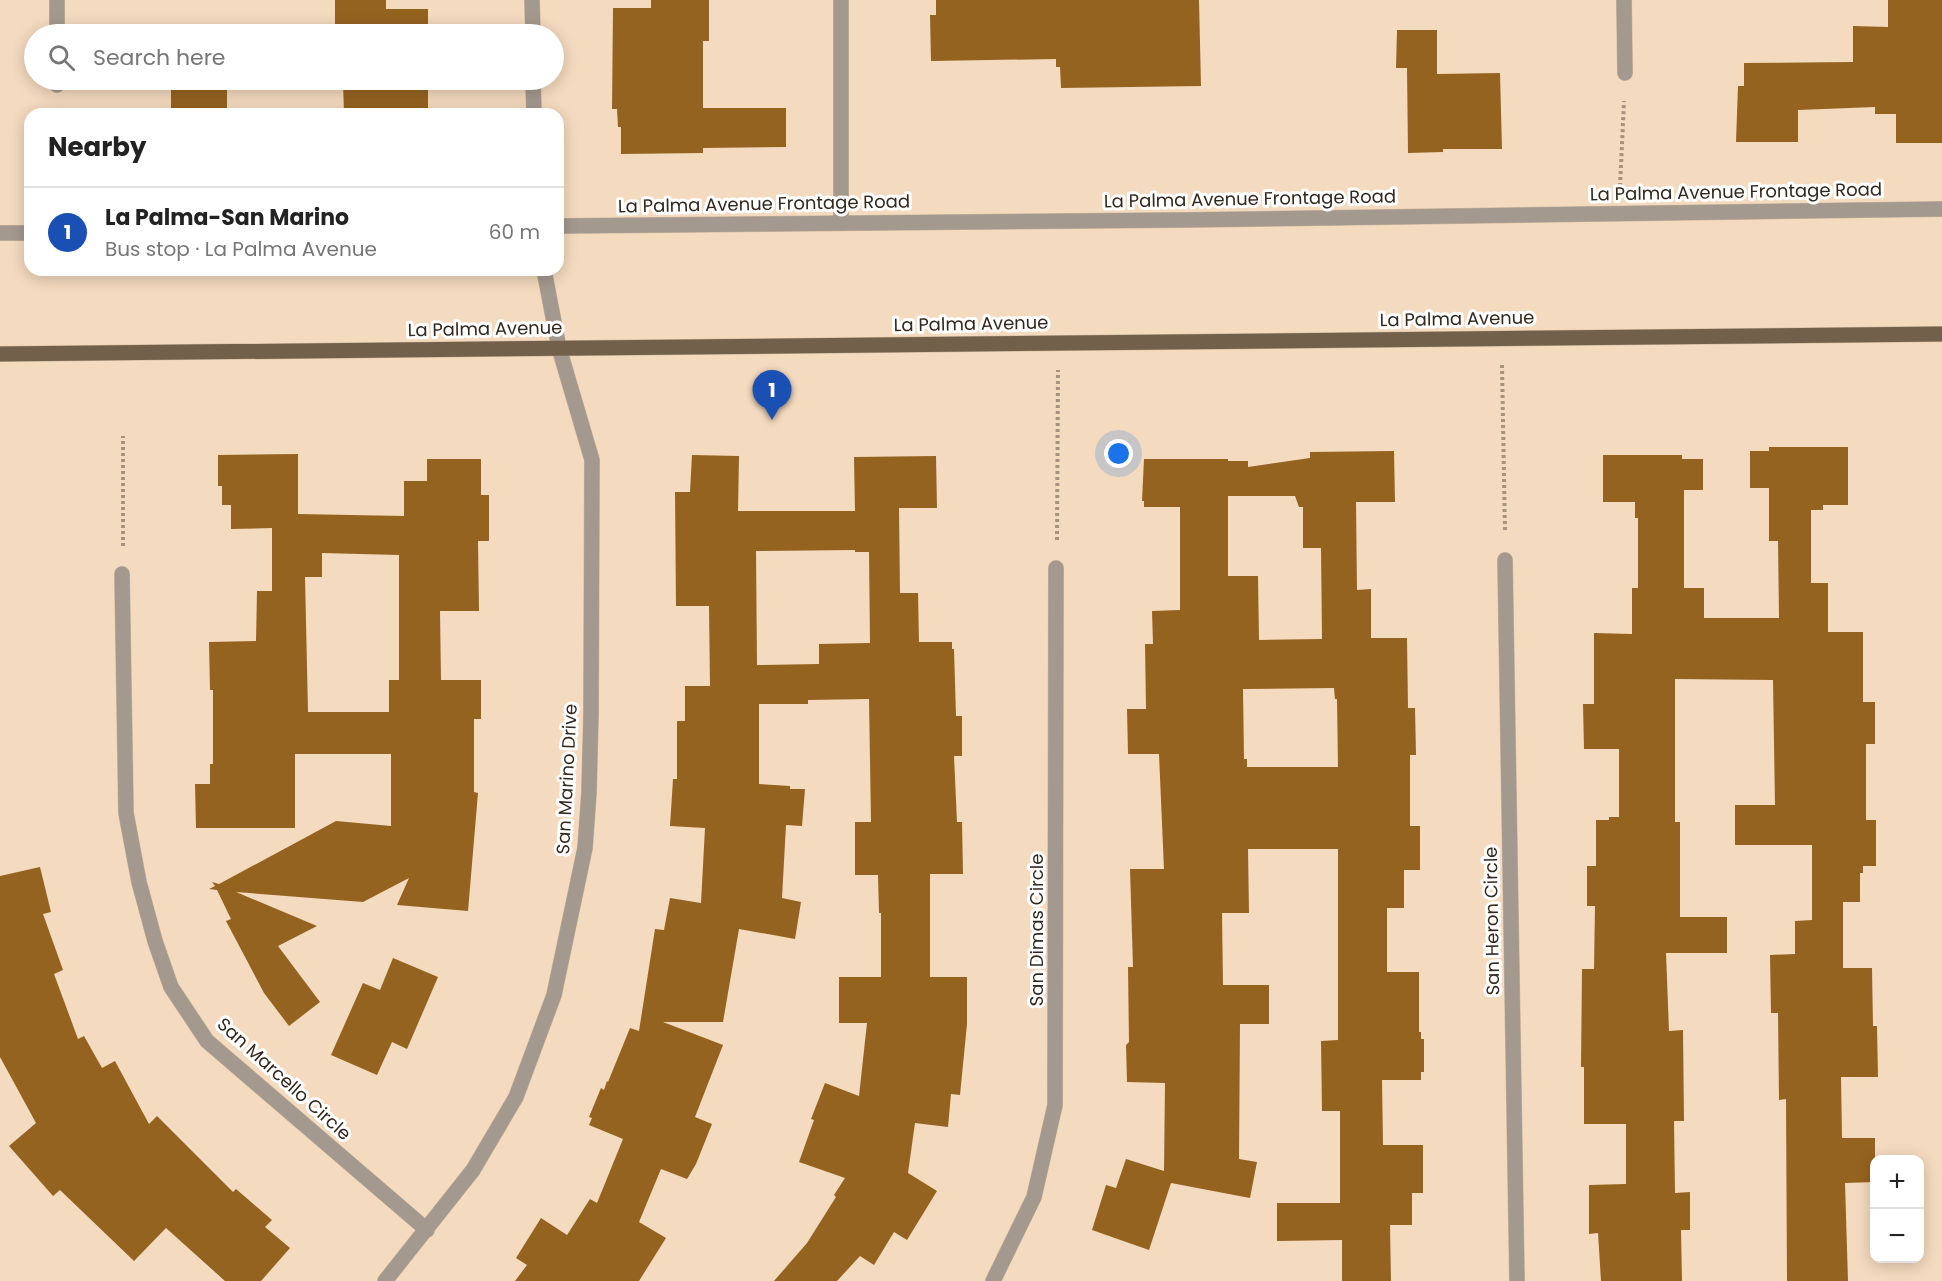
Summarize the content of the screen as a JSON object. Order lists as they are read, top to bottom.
{
  "streets": {
    "main road": ["La Palma Avenue"],
    "street": [
      "La Palma Avenue Frontage Road",
      "San Marino Drive",
      "San Heron Circle",
      "San Dimas Circle",
      "San Marcello Circle"
    ]
  },
  "crossings": [
    ["La Palma Avenue", "San Marino Drive"],
    ["San Marino Drive", "San Marcello Circle"]
  ],
  "page": {
    "search": "Search here",
    "heading": "Nearby",
    "list": [
      {
        "mark": "1",
        "name": "La Palma-San Marino",
        "note": "Bus stop · La Palma Avenue",
        "value": "60 m"
      }
    ],
    "pins": "1",
    "map_buttons": ["+", "−"]
  }
}
